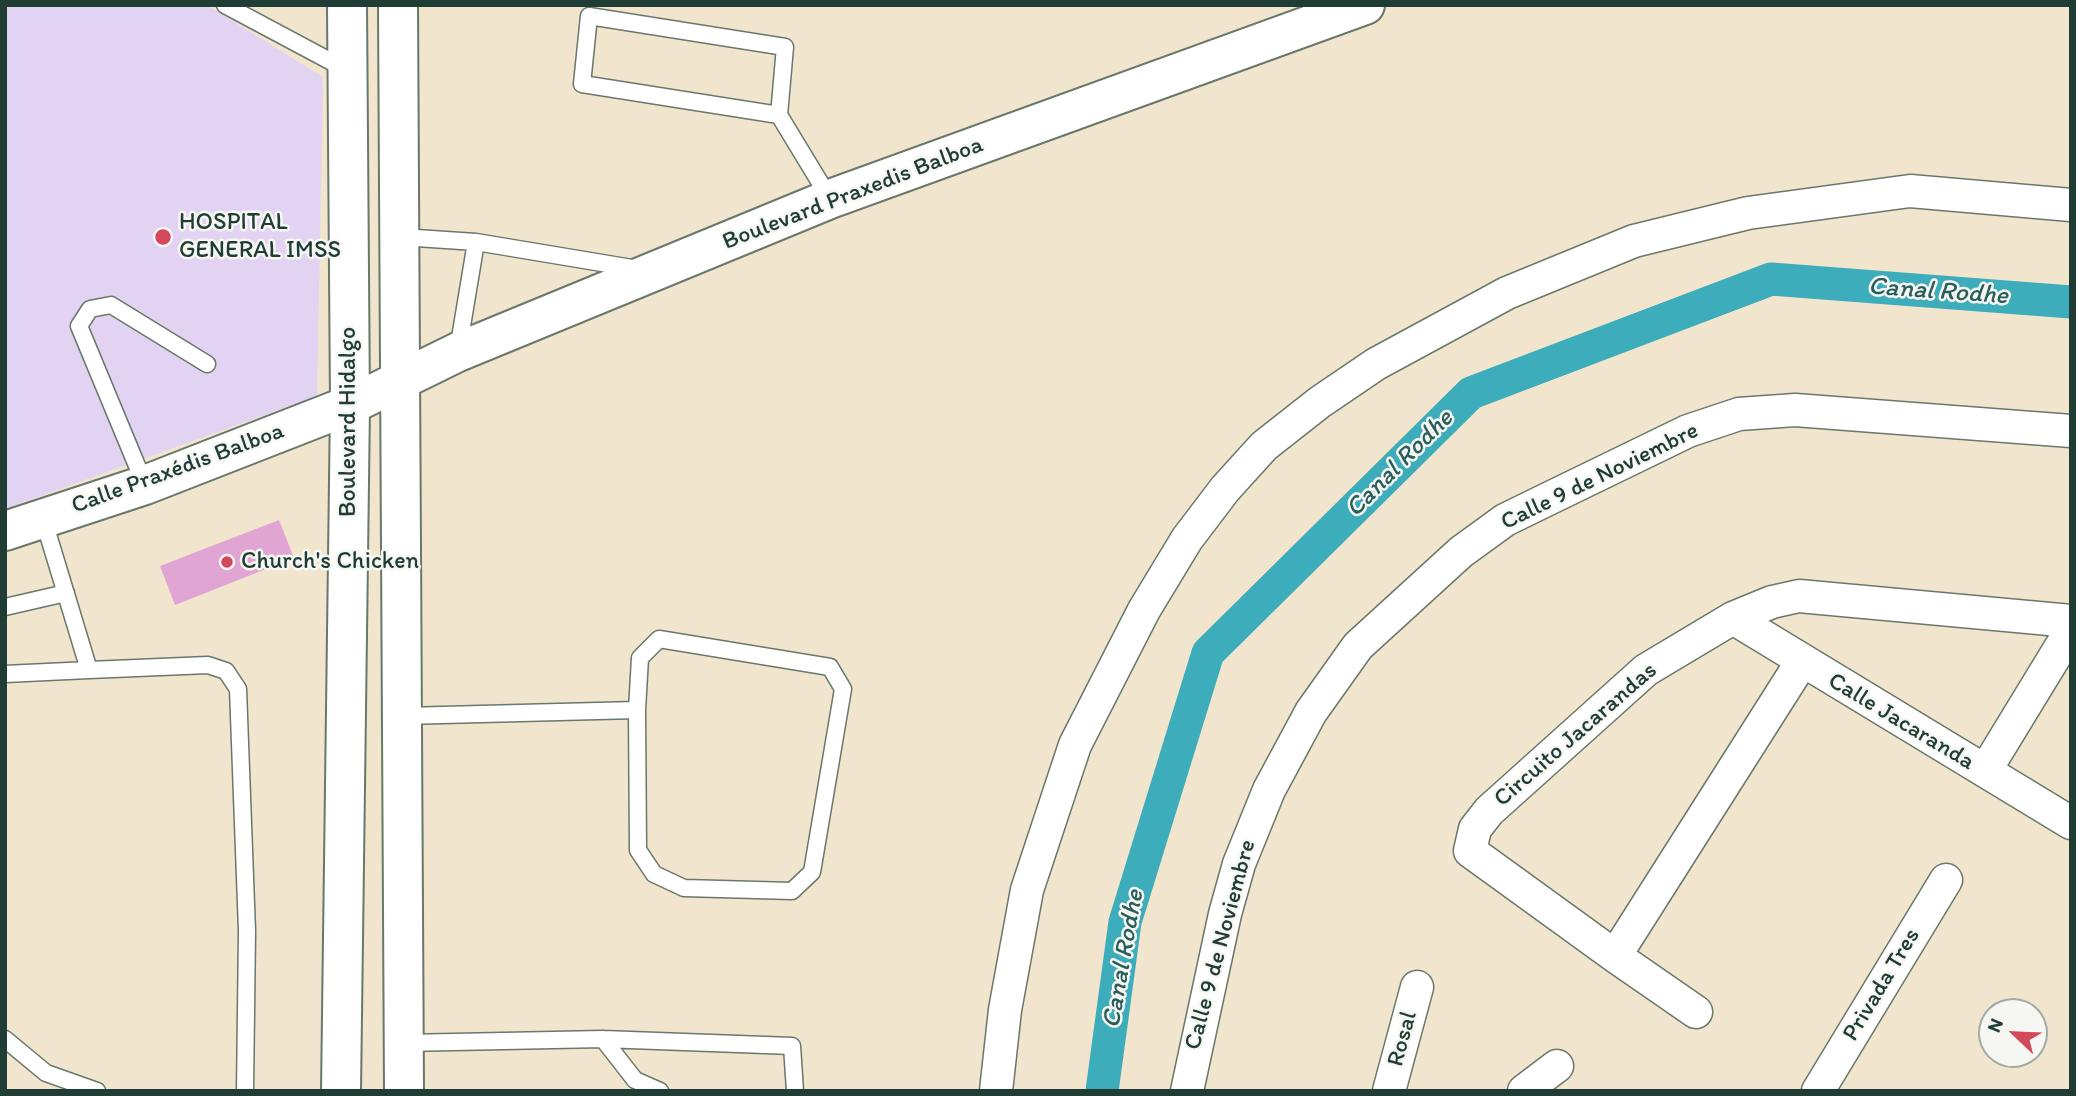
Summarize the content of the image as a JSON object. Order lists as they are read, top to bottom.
{
  "streets": {
    "main road": ["Boulevard Praxedis Balboa", "Boulevard Hidalgo", "Calle Praxédis Balboa"],
    "street": [
      "Calle 9 de Noviembre",
      "Calle Jacaranda",
      "Circuito Jacarandas",
      "Privada Tres",
      "Rosal"
    ]
  },
  "crossings": [
    ["Boulevard Praxedis Balboa", "Boulevard Hidalgo"],
    ["Boulevard Praxedis Balboa", "Calle Praxédis Balboa"],
    ["Boulevard Hidalgo", "Calle Praxédis Balboa"],
    ["Calle Jacaranda", "Circuito Jacarandas"]
  ],
  "water": ["Canal Rodhe"],
  "places": ["HOSPITAL GENERAL IMSS", "Church's Chicken"],
  "north": "top left"
}
